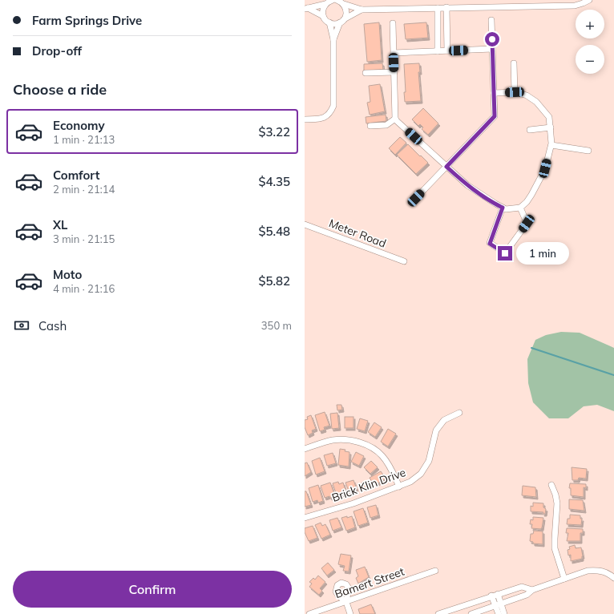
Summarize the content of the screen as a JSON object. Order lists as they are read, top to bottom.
{
  "streets": {
    "street": ["Meter Road", "Brick Klin Drive", "Bamert Street"]
  },
  "page": {
    "banner": ["Farm Springs Drive", "Drop-off"],
    "map_buttons": ["+", "−"],
    "heading": "Choose a ride",
    "list": [
      {
        "name": "Economy",
        "note": "1 min · 21:13",
        "value": "$3.22"
      },
      {
        "name": "Comfort",
        "note": "2 min · 21:14",
        "value": "$4.35"
      },
      {
        "name": "XL",
        "note": "3 min · 21:15",
        "value": "$5.48"
      },
      {
        "name": "Moto",
        "note": "4 min · 21:16",
        "value": "$5.82"
      }
    ],
    "bubble": "1 min",
    "pay": ["Cash", "350 m"],
    "buttons": "Confirm"
  }
}
